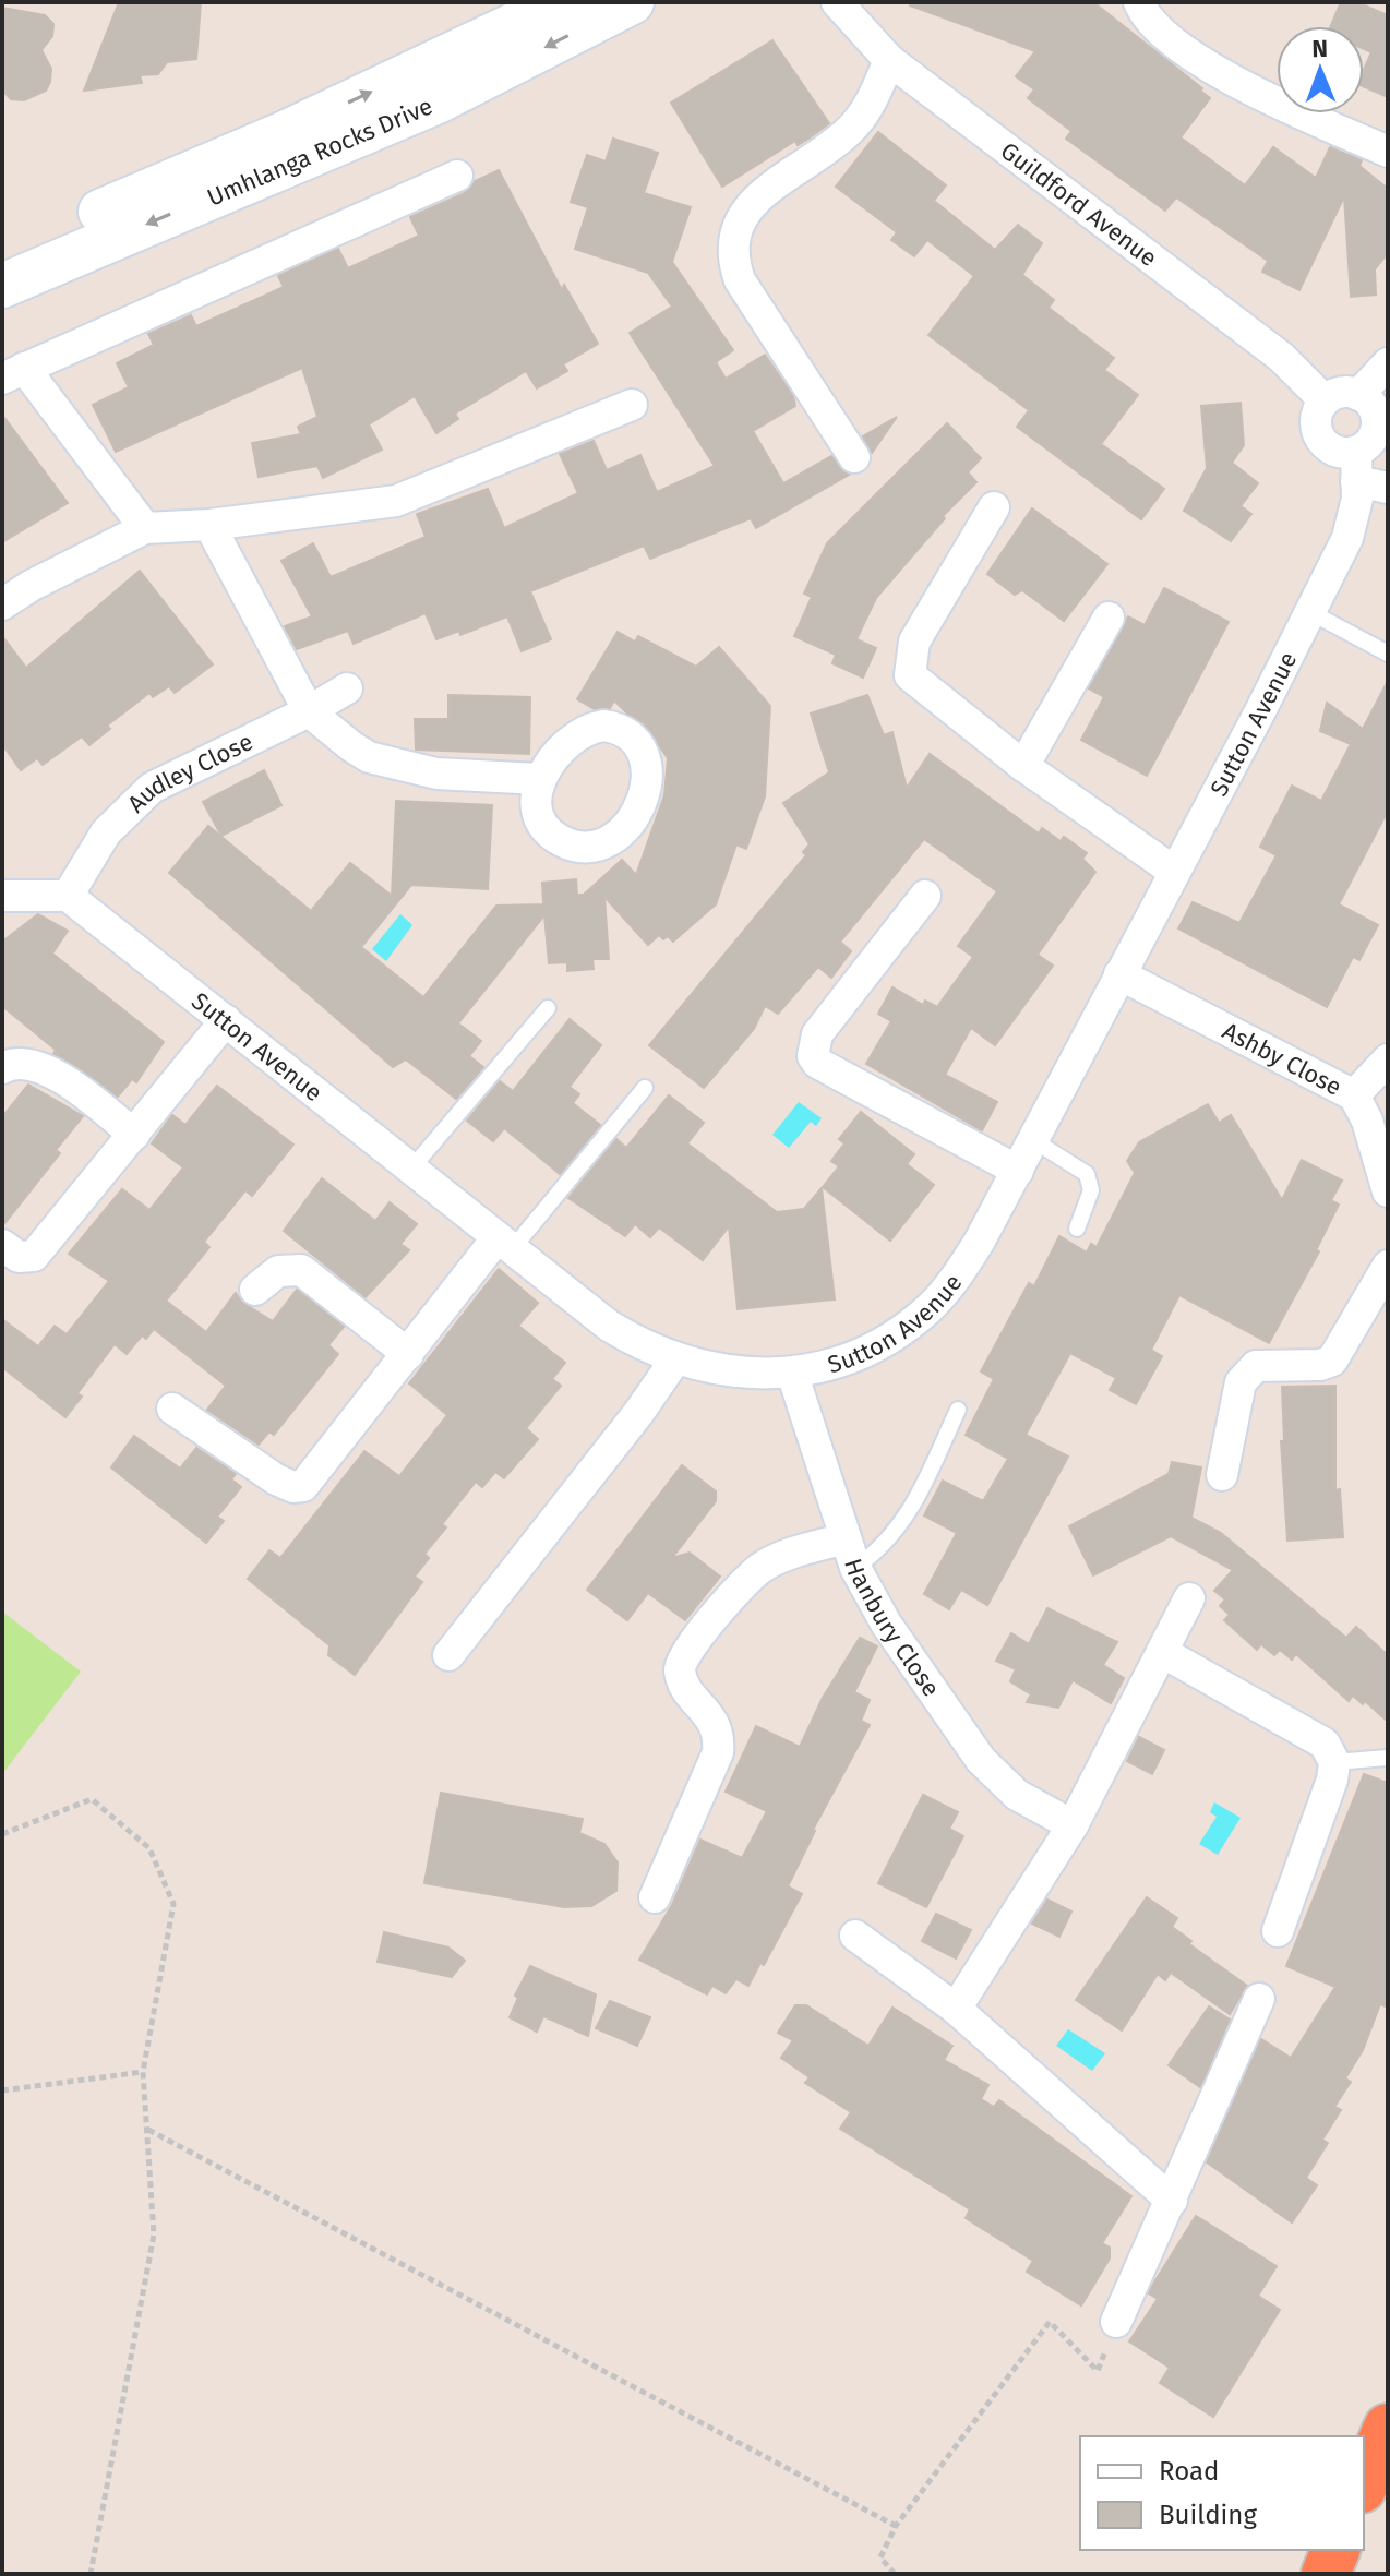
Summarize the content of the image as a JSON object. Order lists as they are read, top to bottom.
{
  "streets": {
    "main road": ["Umhlanga Rocks Drive"],
    "street": [
      "Guildford Avenue",
      "Sutton Avenue",
      "Audley Close",
      "Ashby Close",
      "Hanbury Close"
    ]
  },
  "crossings": [
    ["Guildford Avenue", "Sutton Avenue"],
    ["Sutton Avenue", "Audley Close"],
    ["Sutton Avenue", "Ashby Close"],
    ["Sutton Avenue", "Hanbury Close"]
  ],
  "legend": ["Road", "Building"],
  "north": "top"
}
